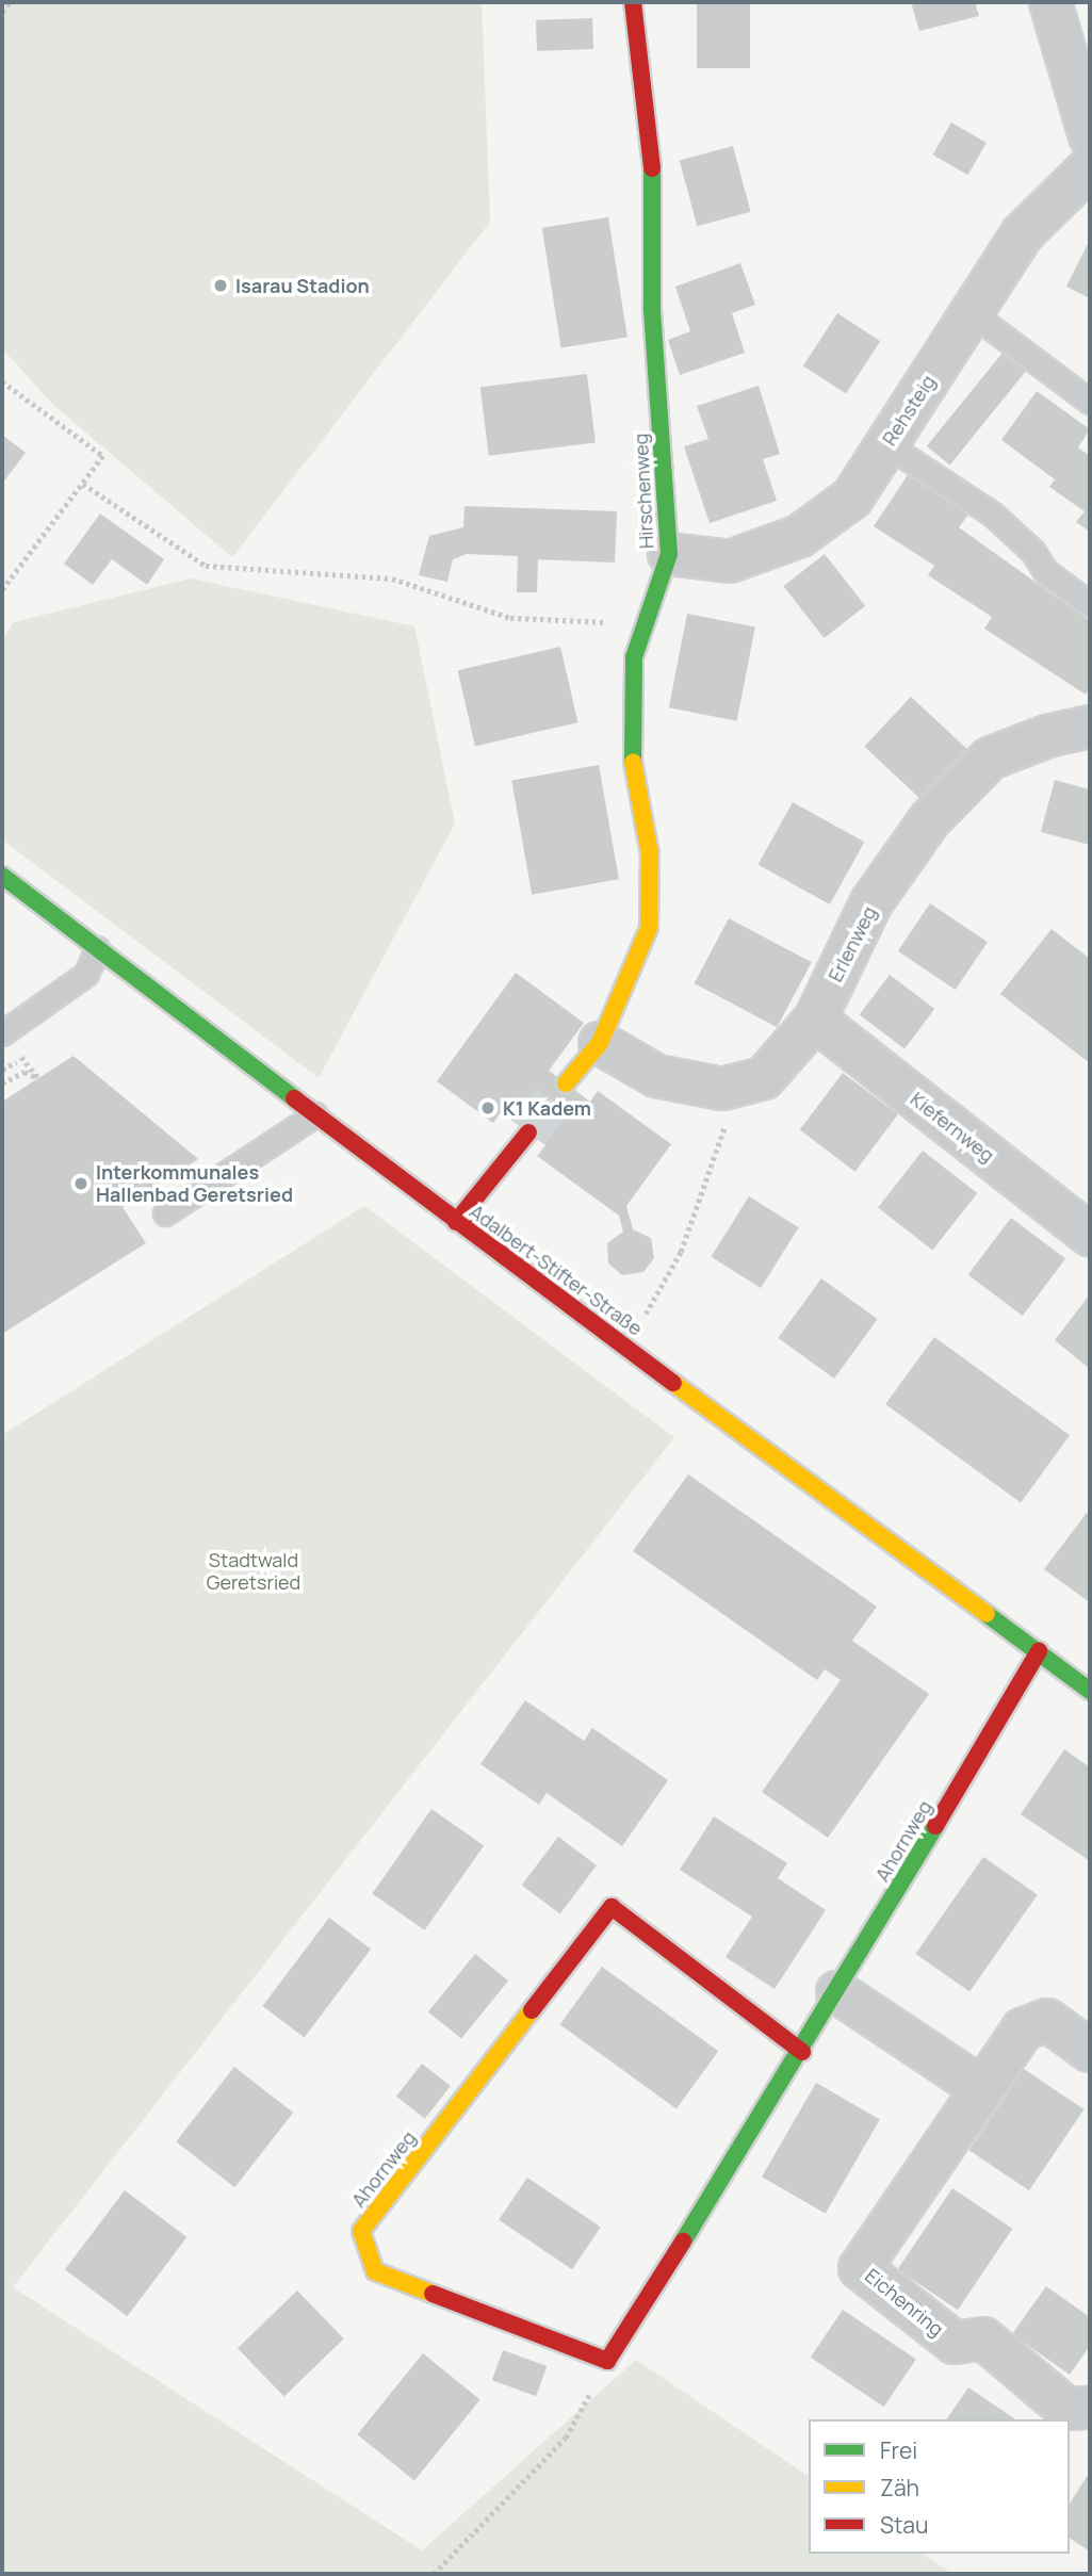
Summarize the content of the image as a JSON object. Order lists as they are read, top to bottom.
{
  "streets": {
    "street": [
      "Rehsteig",
      "Hirschenweg",
      "Erlenweg",
      "Kiefernweg",
      "Adalbert-Stifter-Straße",
      "Ahornweg",
      "Eichenring"
    ]
  },
  "crossings": [
    ["Rehsteig", "Hirschenweg"],
    ["Hirschenweg", "Erlenweg"],
    ["Erlenweg", "Kiefernweg"],
    ["Adalbert-Stifter-Straße", "Ahornweg"]
  ],
  "parks": ["Stadtwald Geretsried"],
  "places": ["Isarau Stadion", "K1 Kadem", "Interkommunales Hallenbad Geretsried"],
  "legend": ["Frei", "Zäh", "Stau"]
}
